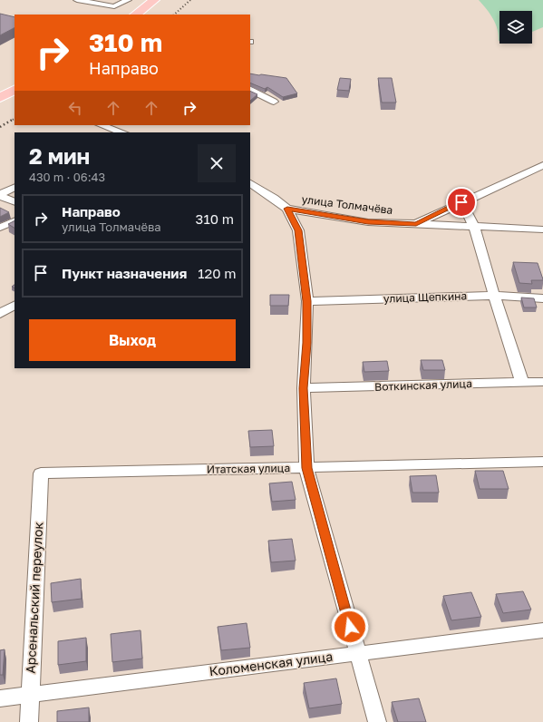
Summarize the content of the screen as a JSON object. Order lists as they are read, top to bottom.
{
  "streets": {
    "street": [
      "улица Толмачёва",
      "улица Щепкина",
      "Воткинская улица",
      "Итатская улица",
      "Арсенальский переулок",
      "Коломенская улица"
    ]
  },
  "crossings": [
    ["Итатская улица", "Арсенальский переулок"],
    ["Арсенальский переулок", "Коломенская улица"]
  ],
  "page": {
    "turn": ["310 m", "Направо"],
    "heading": ["2 мин", "430 m · 06:43"],
    "list": [
      {
        "name": "Направо",
        "note": "улица Толмачёва",
        "value": "310 m"
      },
      {
        "name": "Пункт назначения",
        "value": "120 m"
      }
    ],
    "buttons": "Выход"
  }
}
